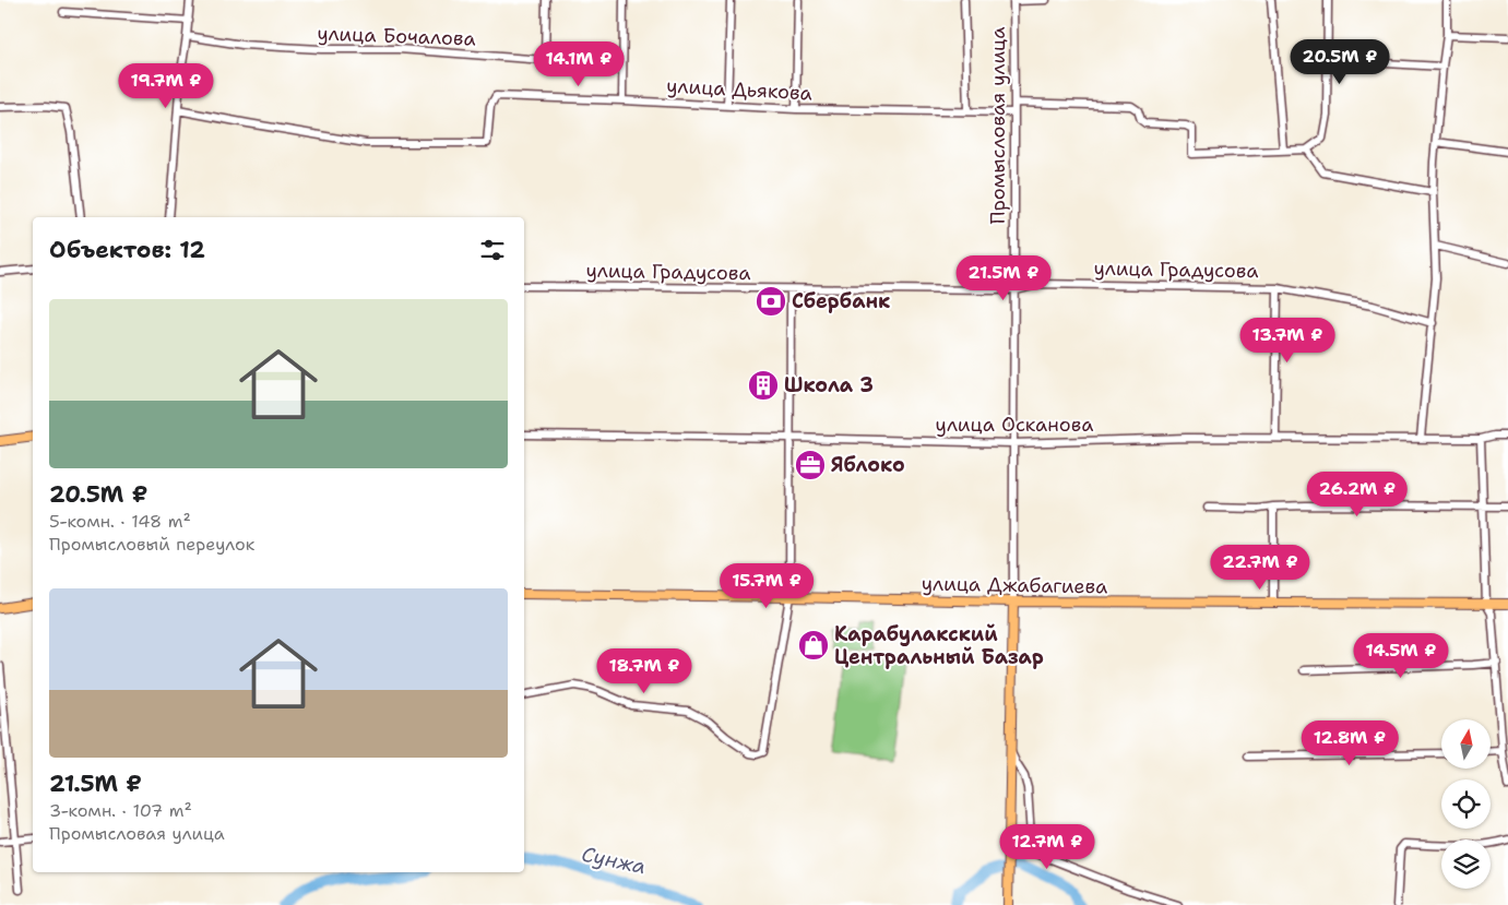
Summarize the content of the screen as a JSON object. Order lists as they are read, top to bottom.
{
  "streets": {
    "main road": ["Промысловая улица", "улица Джабагиева"],
    "street": [
      "улица Бочалова",
      "улица Дьякова",
      "улица Градусова",
      "улица Осканова"
    ]
  },
  "crossings": [
    ["улица Дьякова", "Промысловая улица"],
    ["Промысловая улица", "улица Градусова"],
    ["Промысловая улица", "улица Осканова"],
    ["Промысловая улица", "улица Джабагиева"]
  ],
  "water": ["Сунжа"],
  "places": {
    "bank": ["Сбербанк"],
    "building": ["Школа 3"],
    "office": ["Яблоко"],
    "shop": ["Карабулакский Центральный Базар"]
  },
  "north": "top",
  "page": {
    "price": [
      "20.5M ₽",
      "14.1M ₽",
      "19.7M ₽",
      "21.5M ₽",
      "13.7M ₽",
      "26.2M ₽",
      "22.7M ₽",
      "15.7M ₽",
      "14.5M ₽",
      "18.7M ₽",
      "12.8M ₽",
      "12.7M ₽"
    ],
    "heading": "Объектов: 12",
    "list": [
      {
        "name": "20.5M ₽",
        "note": "5-комн. · 148 m² · Промысловый переулок"
      },
      {
        "name": "21.5M ₽",
        "note": "3-комн. · 107 m² · Промысловая улица"
      }
    ]
  }
}
